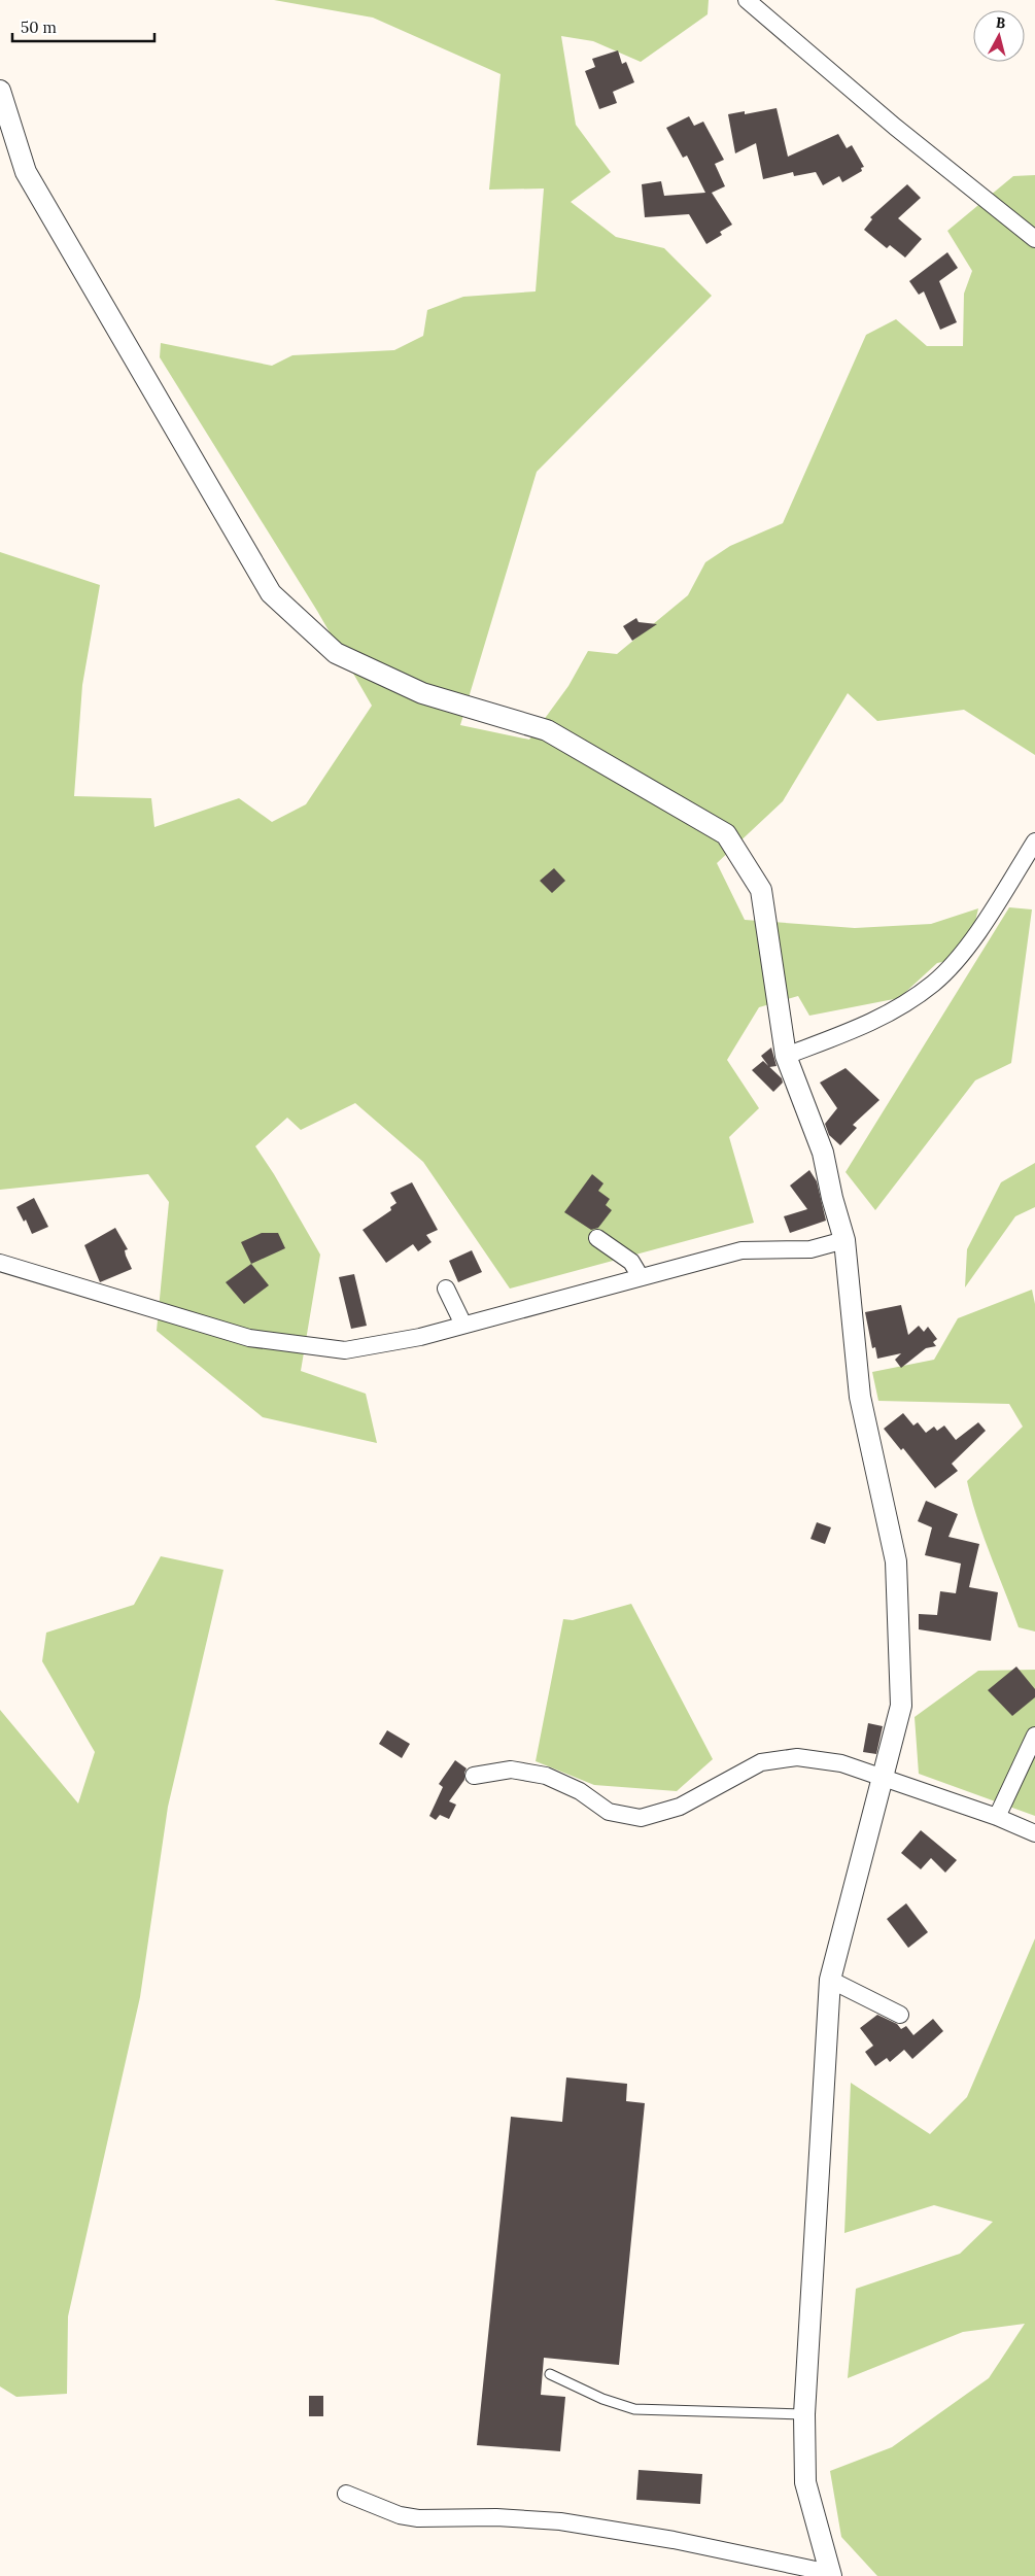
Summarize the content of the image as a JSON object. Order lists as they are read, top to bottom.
{
  "scale_bar": "50 m",
  "north": "top"
}
